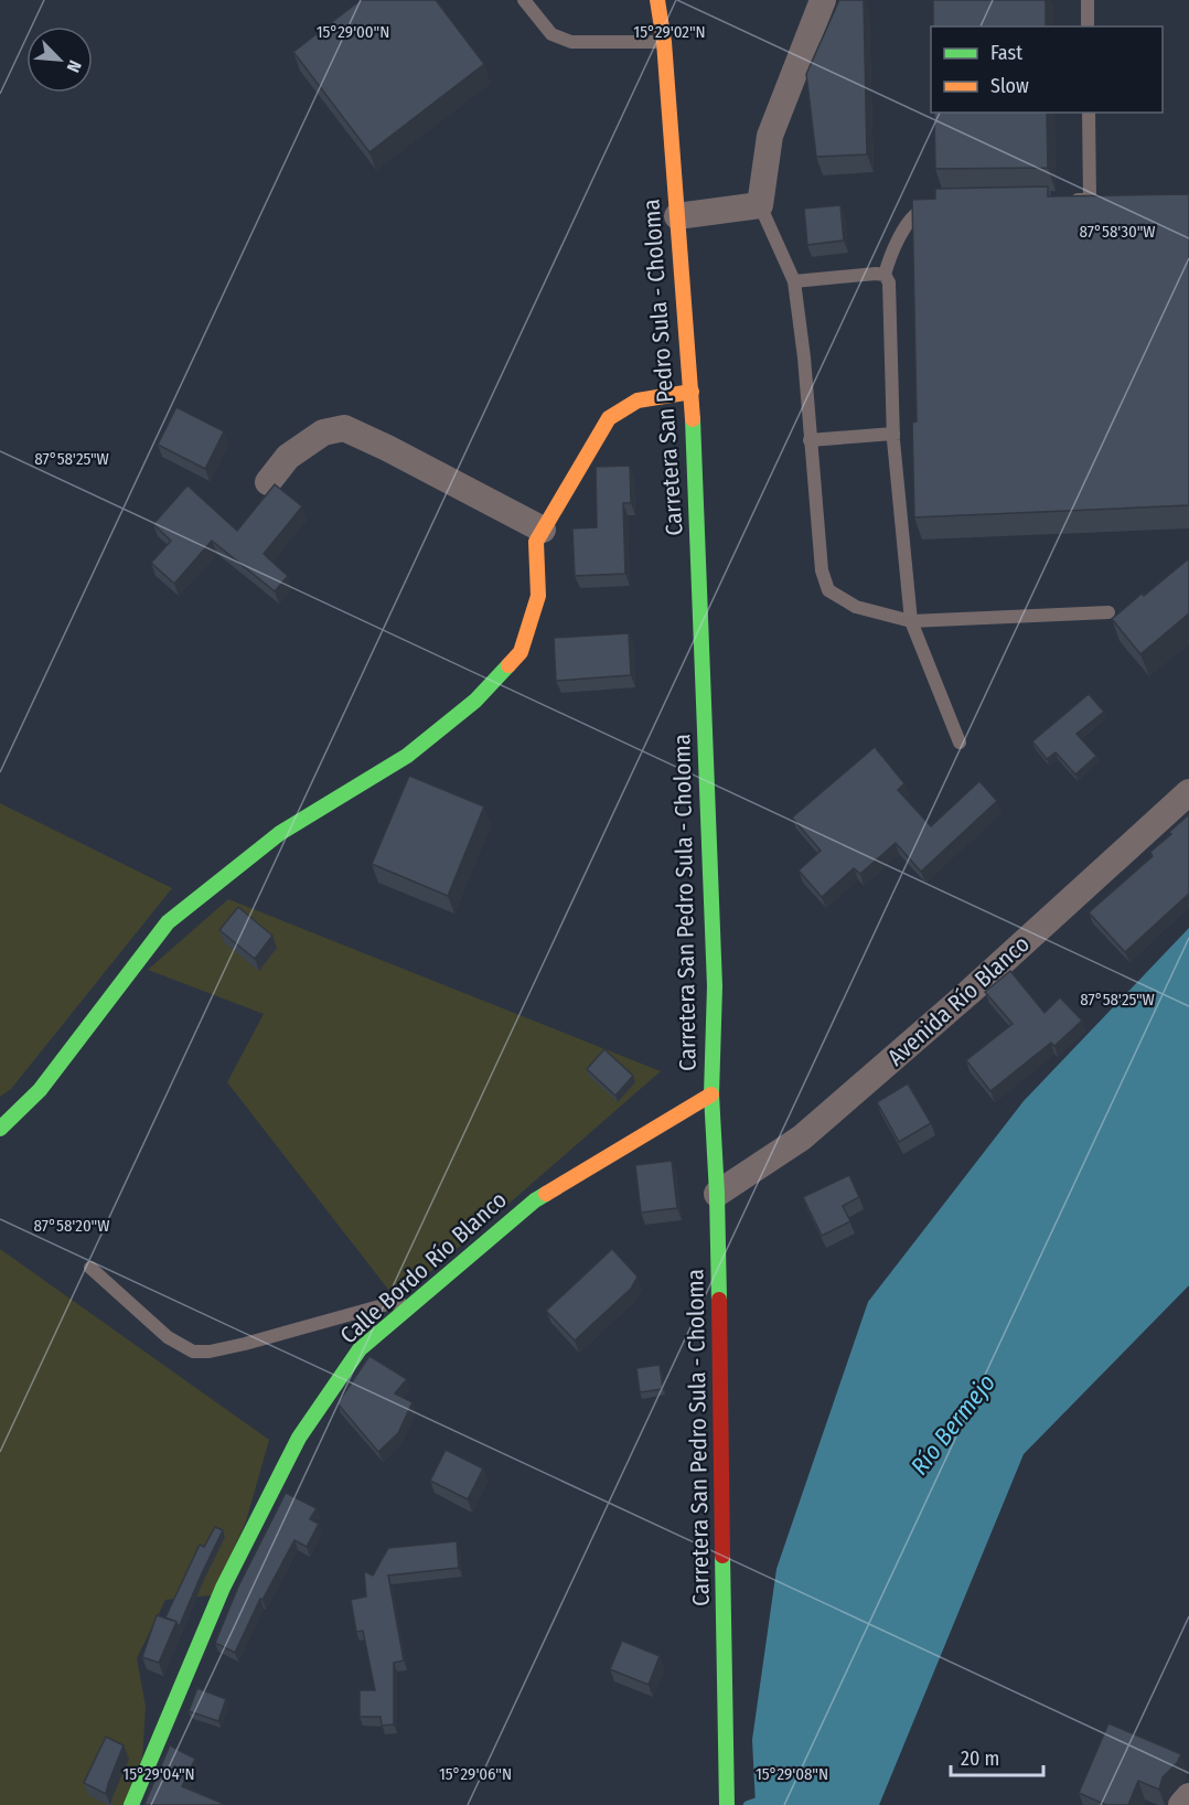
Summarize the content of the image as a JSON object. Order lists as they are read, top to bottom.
{
  "streets": {
    "street": ["Carretera San Pedro Sula - Choloma", "Avenida Río Blanco", "Calle Bordo Río Blanco"]
  },
  "crossings": [
    ["Carretera San Pedro Sula - Choloma", "Avenida Río Blanco"],
    ["Carretera San Pedro Sula - Choloma", "Calle Bordo Río Blanco"]
  ],
  "water": ["Río Bermejo"],
  "legend": ["Fast", "Slow"],
  "scale_bar": "20 m",
  "north": "bottom right",
  "coordinates": [
    "15°29'00\"N",
    "15°29'02\"N",
    "87°58'30\"W",
    "87°58'25\"W",
    "87°58'20\"W",
    "15°29'04\"N",
    "15°29'06\"N",
    "15°29'08\"N"
  ]
}
